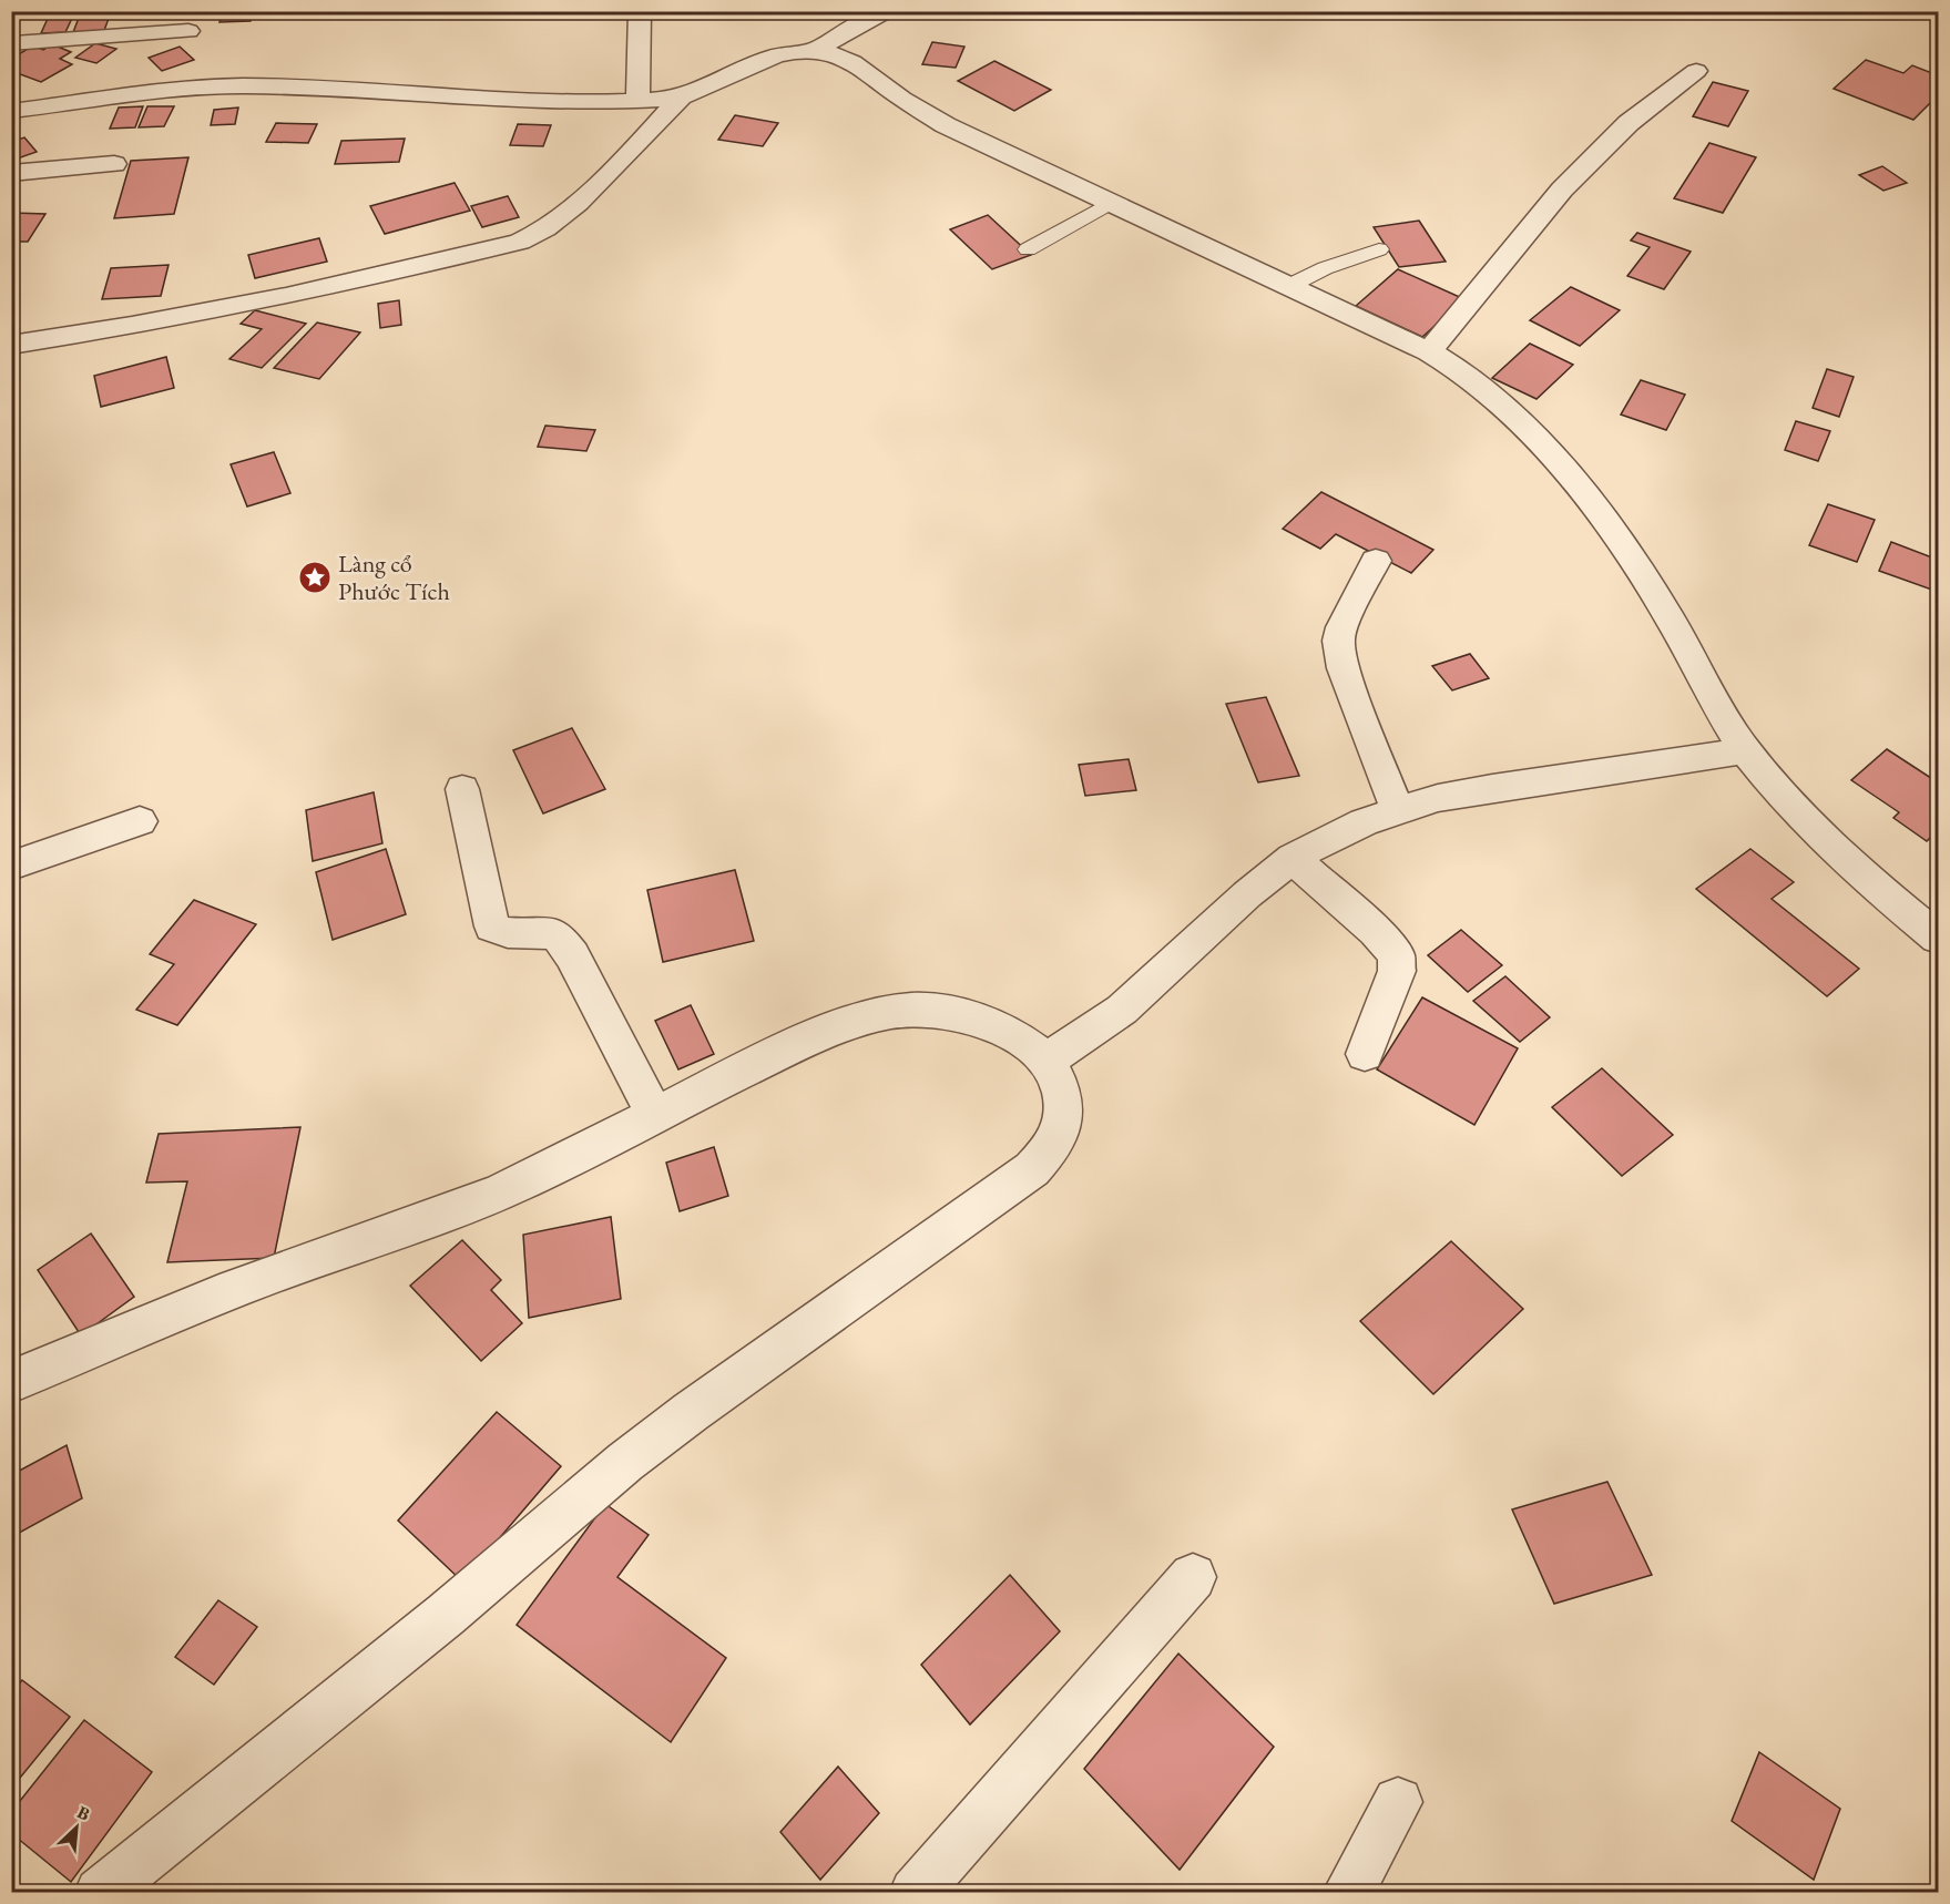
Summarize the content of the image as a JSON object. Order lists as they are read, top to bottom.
{
  "places": {
    "place": ["Làng cổ Phước Tích"]
  },
  "north": "top right"
}
